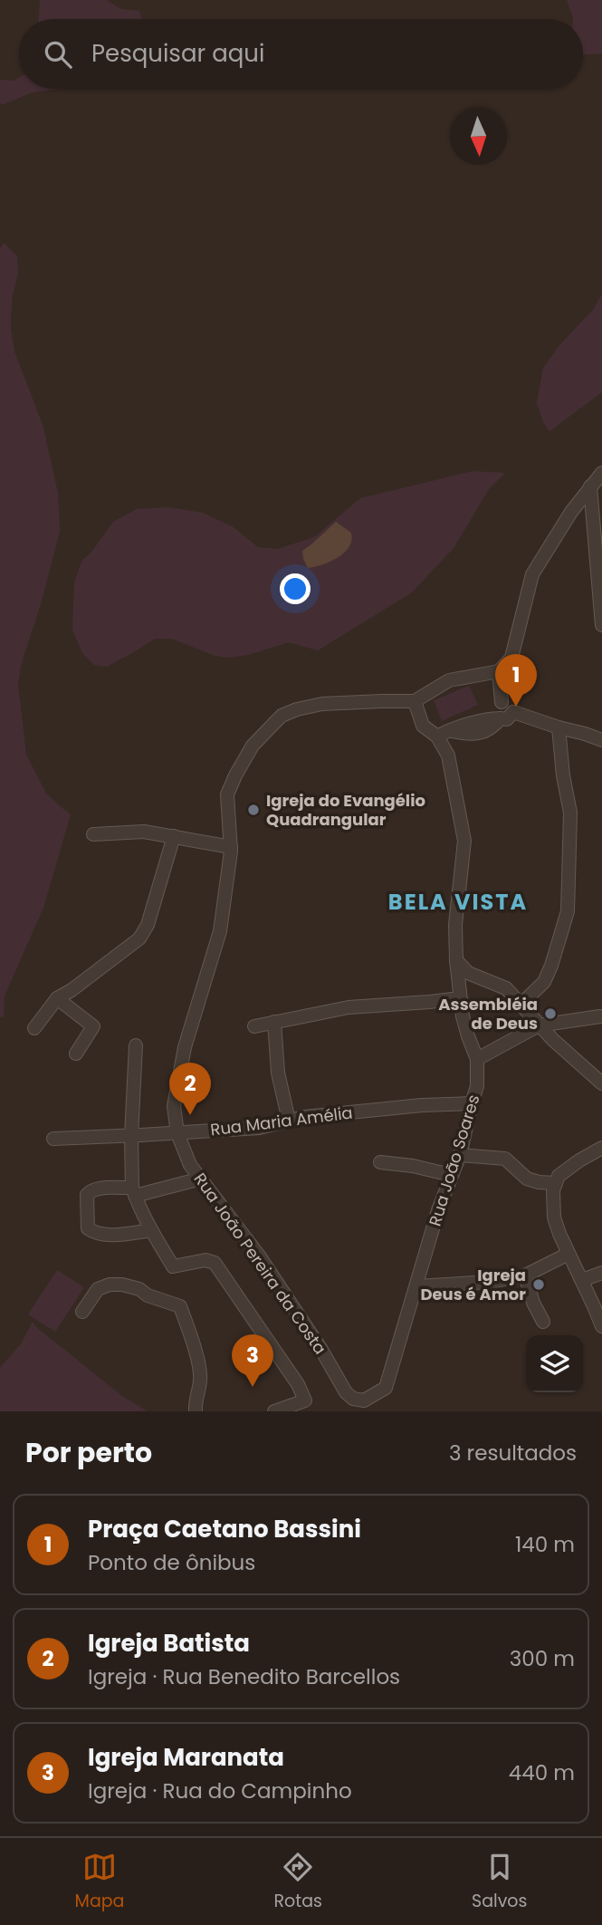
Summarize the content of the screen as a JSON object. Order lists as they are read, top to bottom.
{
  "streets": {
    "street": ["Rua Maria Amélia", "Rua João Soares", "Rua João Pereira da Costa"]
  },
  "crossings": [
    ["Rua Maria Amélia", "Rua João Soares"],
    ["Rua Maria Amélia", "Rua João Pereira da Costa"],
    ["Rua João Soares", "Rua João Pereira da Costa"]
  ],
  "districts": ["BELA VISTA"],
  "places": ["Igreja do Evangélio Quadrangular", "Assembléia de Deus", "Igreja Deus é Amor"],
  "north": "bottom",
  "page": {
    "search": "Pesquisar aqui",
    "pins": ["1", "2", "3"],
    "heading": ["Por perto", "3 resultados"],
    "list": [
      {
        "mark": "1",
        "name": "Praça Caetano Bassini",
        "note": "Ponto de ônibus",
        "value": "140 m"
      },
      {
        "mark": "2",
        "name": "Igreja Batista",
        "note": "Igreja · Rua Benedito Barcellos",
        "value": "300 m"
      },
      {
        "mark": "3",
        "name": "Igreja Maranata",
        "note": "Igreja · Rua do Campinho",
        "value": "440 m"
      }
    ],
    "nav": ["Mapa", "Rotas", "Salvos"]
  }
}
